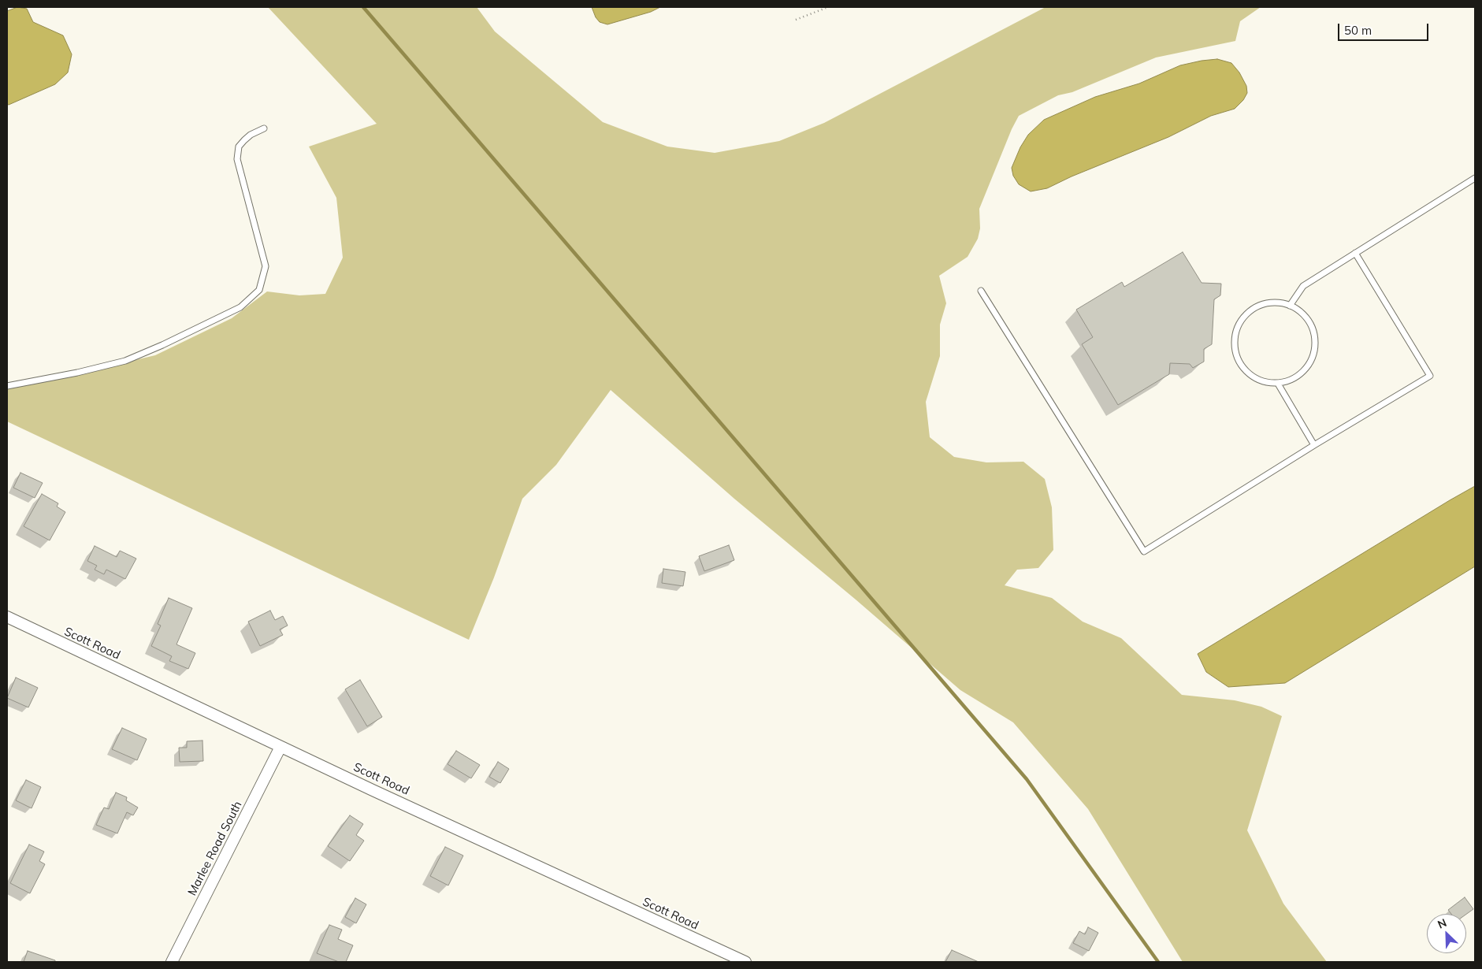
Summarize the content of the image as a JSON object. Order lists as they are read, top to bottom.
{
  "streets": {
    "street": ["Scott Road", "Marlee Road South"]
  },
  "crossings": [
    ["Scott Road", "Marlee Road South"]
  ],
  "scale_bar": "50 m",
  "north": "top left"
}
